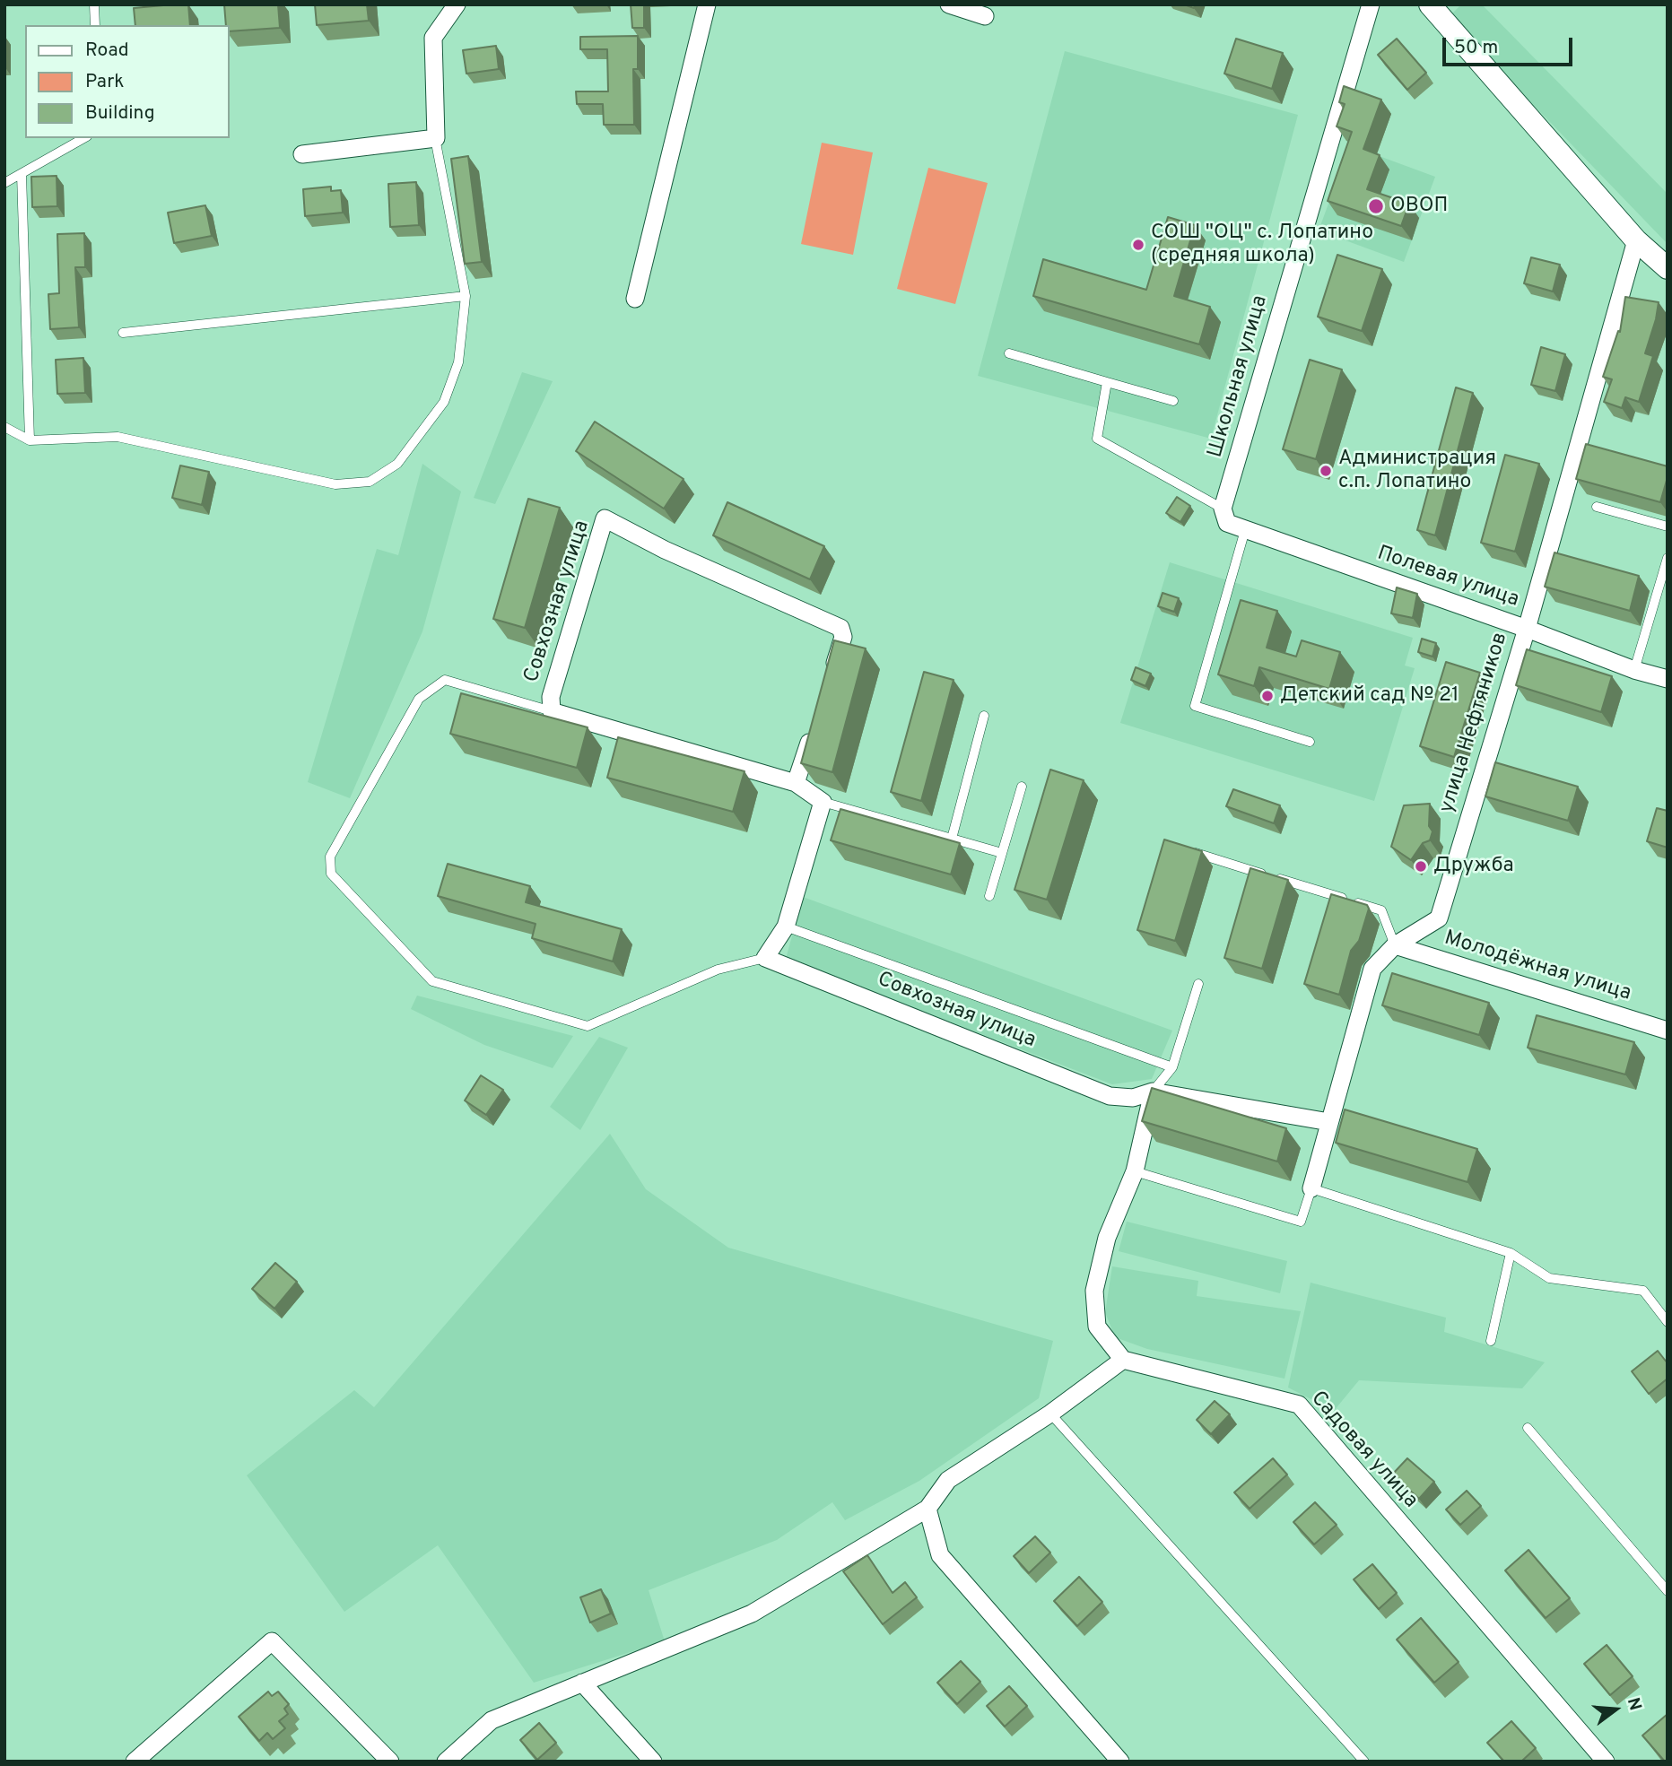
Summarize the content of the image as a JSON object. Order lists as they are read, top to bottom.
{
  "streets": {
    "street": [
      "Школьная улица",
      "Полевая улица",
      "Совхозная улица",
      "улица Нефтяников",
      "Молодёжная улица",
      "Садовая улица"
    ]
  },
  "crossings": [
    ["Школьная улица", "Полевая улица"],
    ["Полевая улица", "улица Нефтяников"],
    ["Совхозная улица", "улица Нефтяников"],
    ["улица Нефтяников", "Молодёжная улица"]
  ],
  "places": [
    "ОВОП",
    "СОШ \"ОЦ\" с. Лопатино (средняя школа)",
    "Администрация с.п. Лопатино",
    "Детский сад № 21",
    "Дружба"
  ],
  "legend": ["Road", "Park", "Building"],
  "scale_bar": "50 m",
  "north": "right"
}
